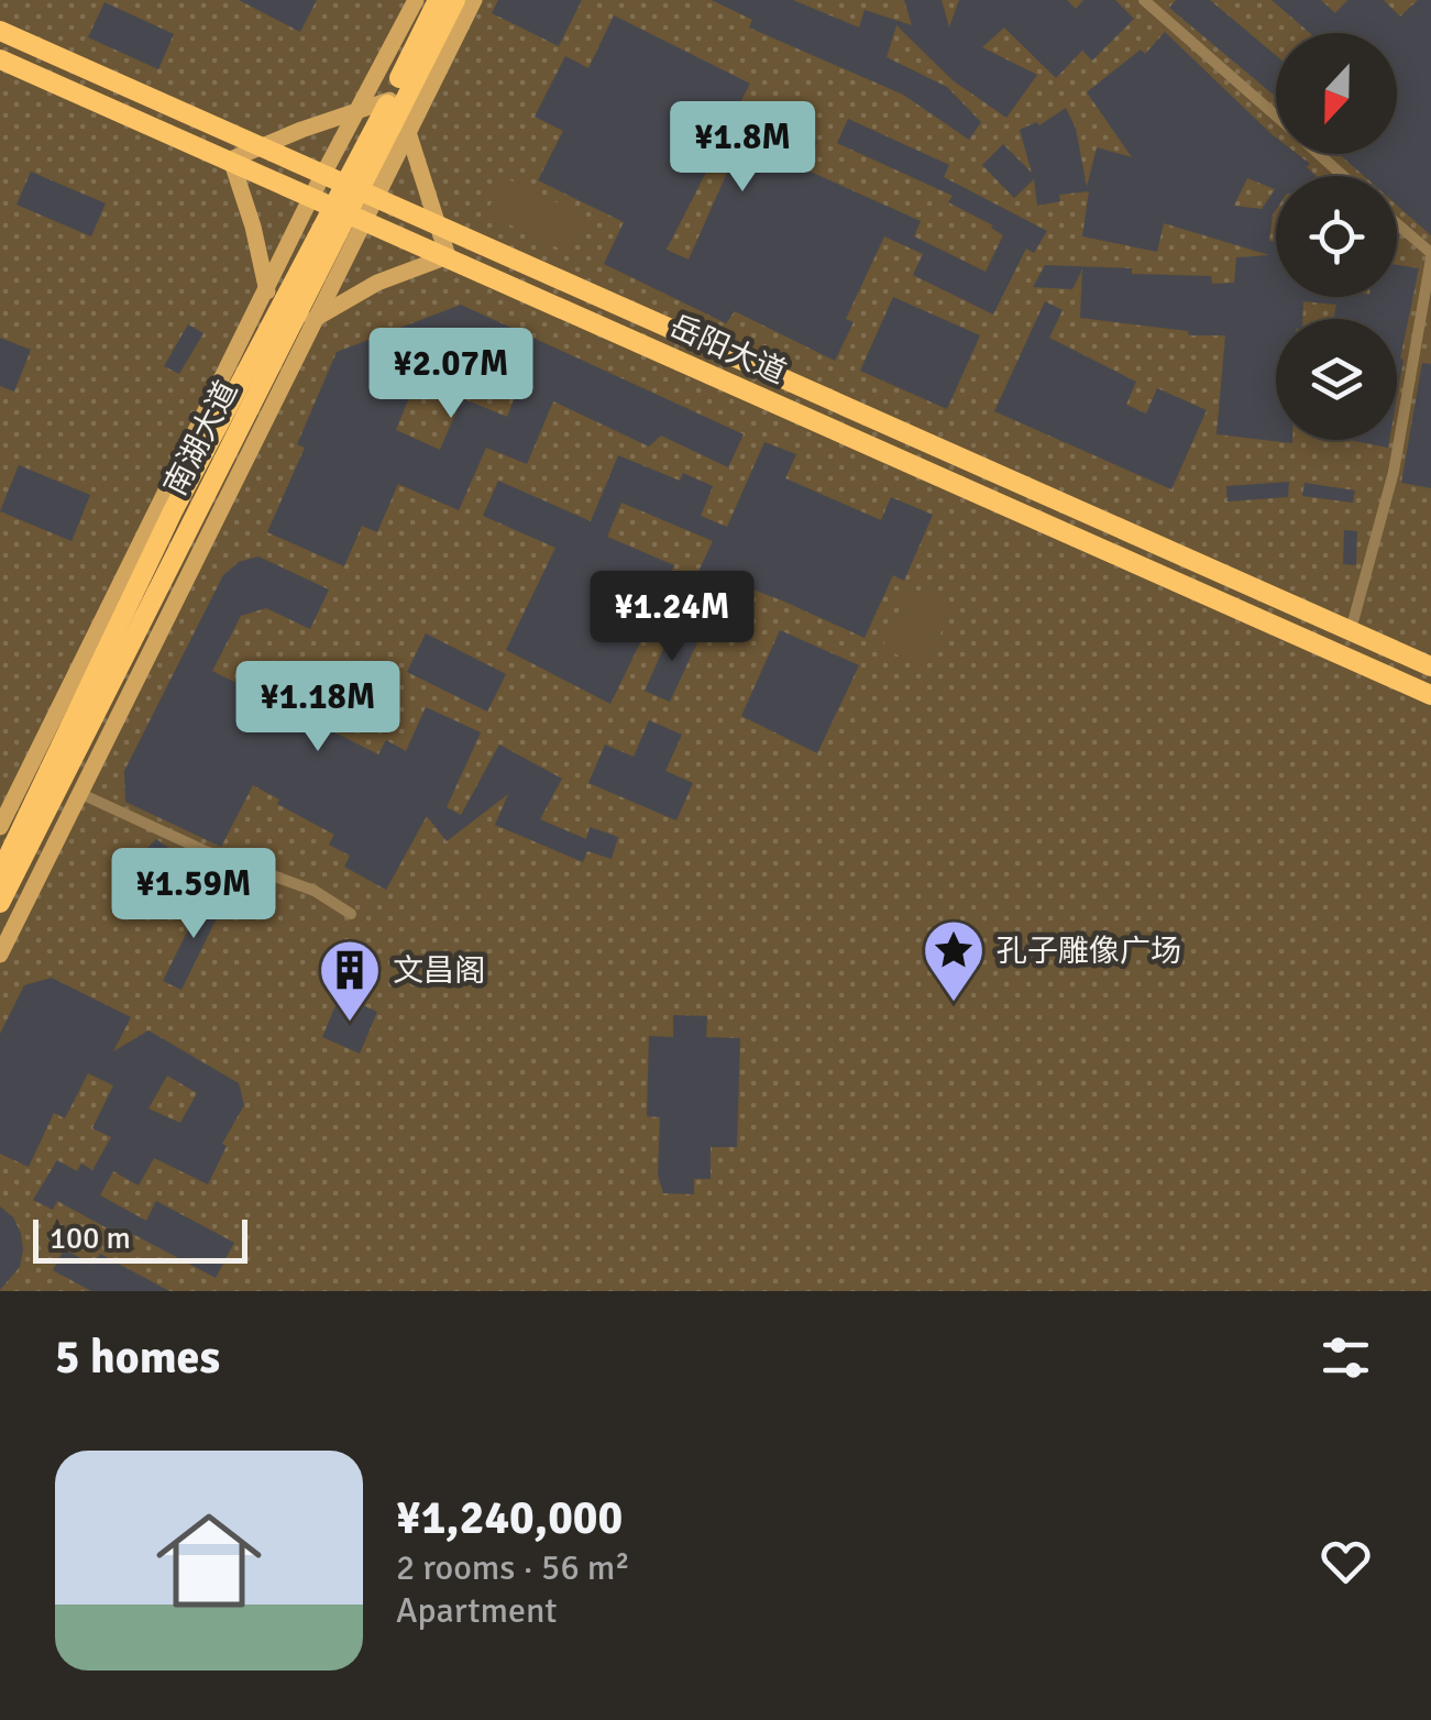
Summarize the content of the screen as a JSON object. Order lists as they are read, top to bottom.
{
  "streets": {
    "main road": ["岳阳大道", "南湖大道"]
  },
  "crossings": [
    ["岳阳大道", "南湖大道"]
  ],
  "places": {
    "place": ["孔子雕像广场"],
    "building": ["文昌阁"]
  },
  "scale_bar": "100 m",
  "north": "bottom",
  "page": {
    "price": [
      "¥1.8M",
      "¥2.07M",
      "¥1.24M",
      "¥1.18M",
      "¥1.59M"
    ],
    "scale": "100 m",
    "heading": "5 homes",
    "list": [
      {
        "name": "¥1,240,000",
        "note": "2 rooms · 56 m² · Apartment"
      }
    ]
  }
}
